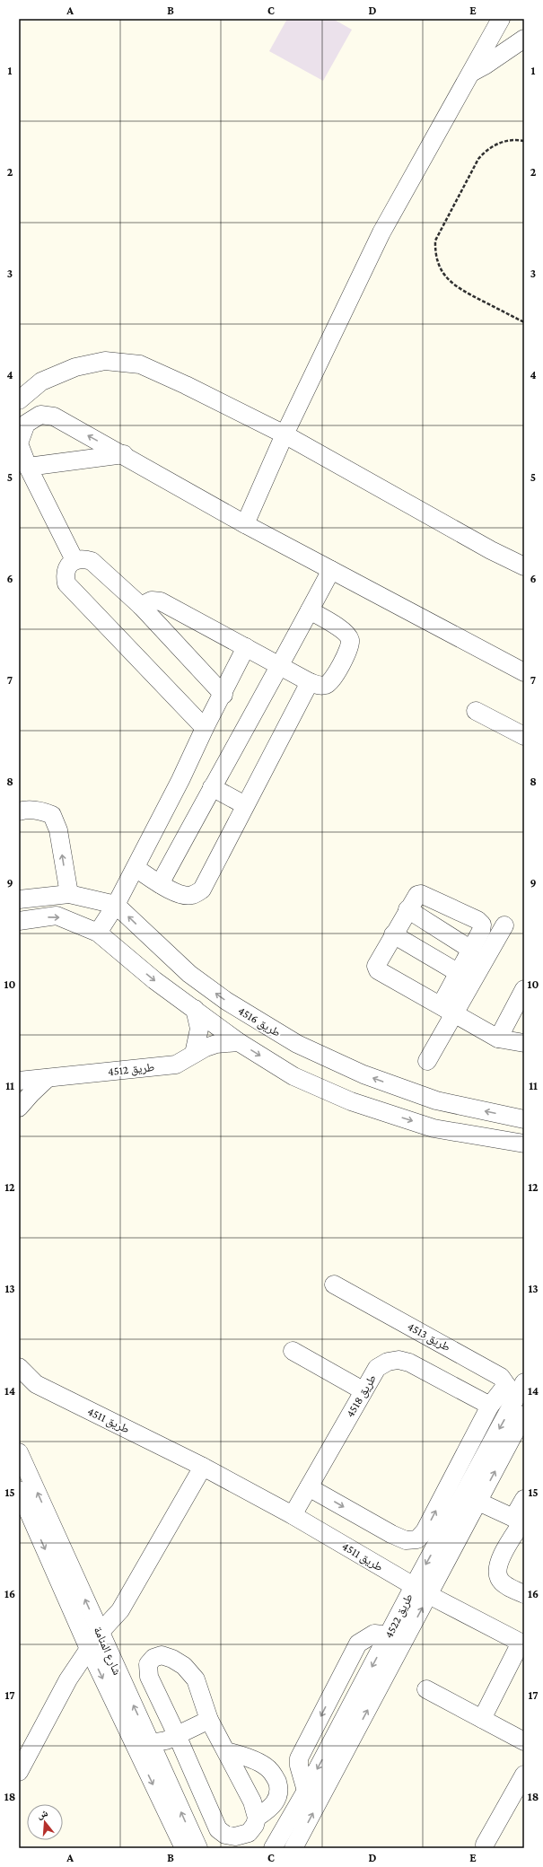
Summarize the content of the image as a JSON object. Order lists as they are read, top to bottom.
{
  "streets": {
    "street": [
      "طريق 4516",
      "طريق 4512",
      "طريق 4513",
      "طريق 4518",
      "طريق 4511",
      "طريق 4522",
      "شارع المنامة"
    ]
  },
  "crossings": [
    ["طريق 4513", "طريق 4522"],
    ["طريق 4518", "طريق 4511"],
    ["طريق 4511", "طريق 4522"]
  ],
  "north": "top",
  "grid": {
    "columns": [
      "A",
      "B",
      "C",
      "D",
      "E"
    ],
    "rows": [
      "1",
      "2",
      "3",
      "4",
      "5",
      "6",
      "7",
      "8",
      "9",
      "10",
      "11",
      "12",
      "13",
      "14",
      "15",
      "16",
      "17",
      "18"
    ]
  }
}
